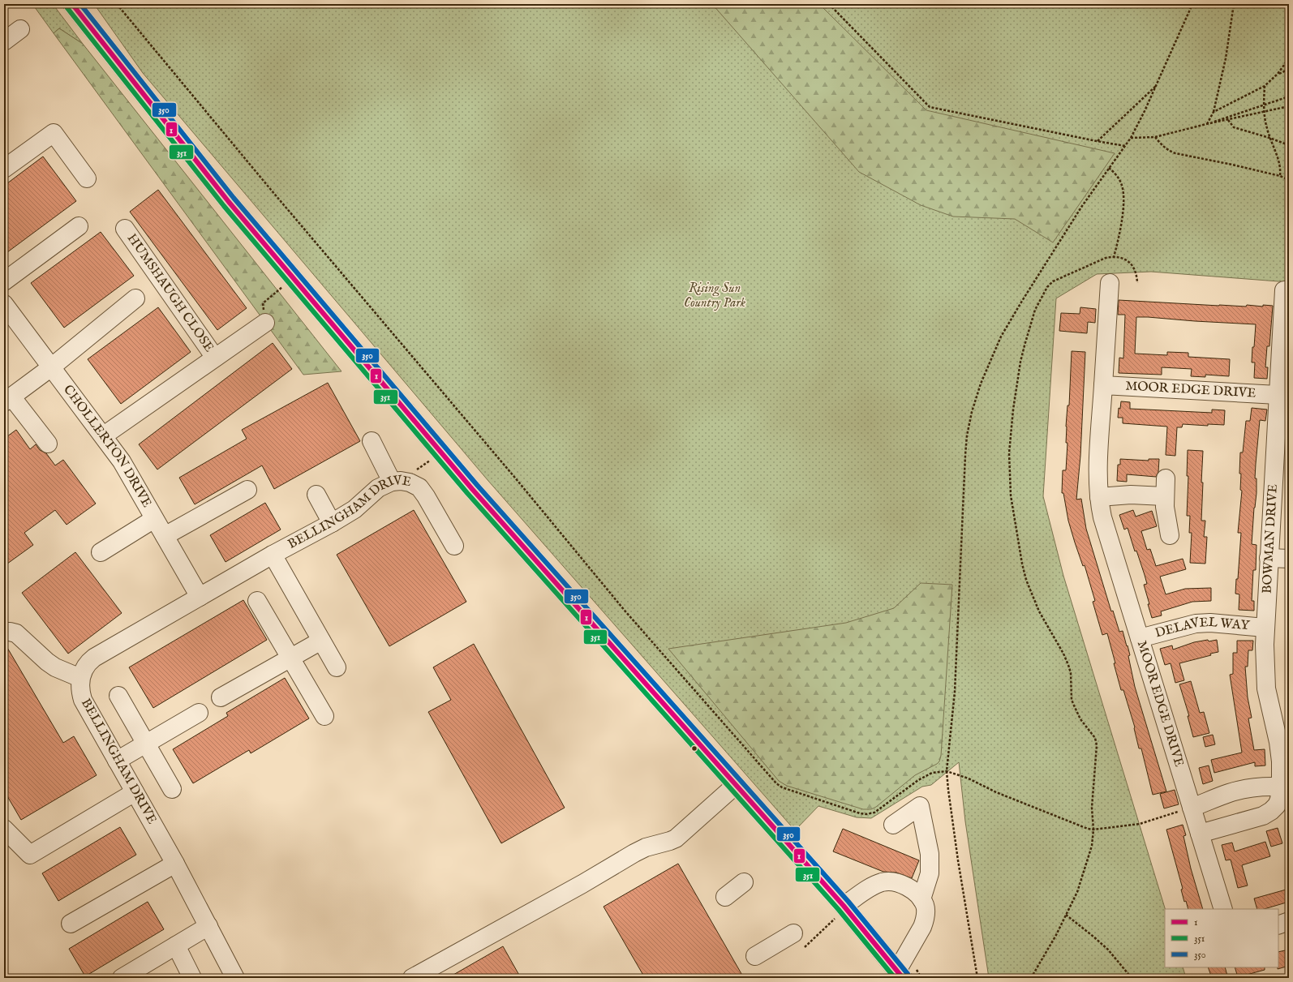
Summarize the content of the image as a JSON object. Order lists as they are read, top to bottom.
{
  "streets": {
    "street": [
      "HUMSHAUGH CLOSE",
      "MOOR EDGE DRIVE",
      "CHOLLERTON DRIVE",
      "BELLINGHAM DRIVE",
      "BOWMAN DRIVE",
      "DELAVEL WAY"
    ]
  },
  "crossings": [
    ["HUMSHAUGH CLOSE", "CHOLLERTON DRIVE"],
    ["MOOR EDGE DRIVE", "BOWMAN DRIVE"],
    ["MOOR EDGE DRIVE", "DELAVEL WAY"],
    ["CHOLLERTON DRIVE", "BELLINGHAM DRIVE"],
    ["BOWMAN DRIVE", "DELAVEL WAY"]
  ],
  "parks": ["Rising Sun Country Park"],
  "lines": ["transit line 1", "transit line 350", "transit line 351"],
  "legend": ["1", "351", "350"]
}
